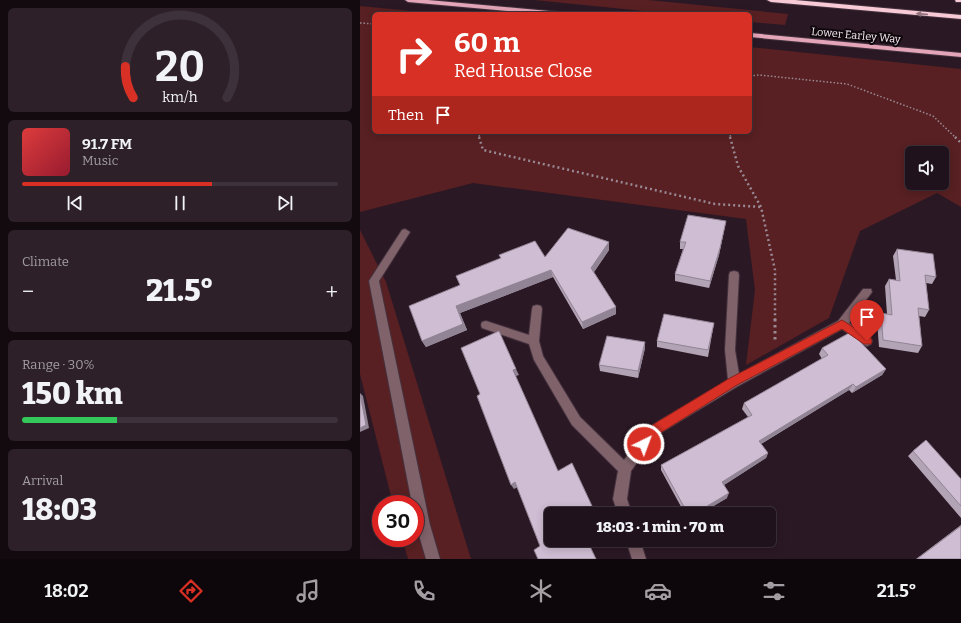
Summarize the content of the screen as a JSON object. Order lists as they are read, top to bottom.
{
  "streets": {
    "main road": ["Lower Earley Way"]
  },
  "page": {
    "turn": ["60 m", "Red House Close"],
    "then": "Then",
    "song": ["91.7 FM", "Music"],
    "tile": [
      "Climate",
      ["Range · 30%", "150 km"],
      ["Arrival", "18:03"]
    ],
    "heat": ["−", "21.5°", "+"],
    "limit": "30",
    "trip": "18:03 · 1 min · 70 m",
    "tabs": ["18:02", "21.5°"],
    "gauge": ["20", "km/h"]
  }
}
